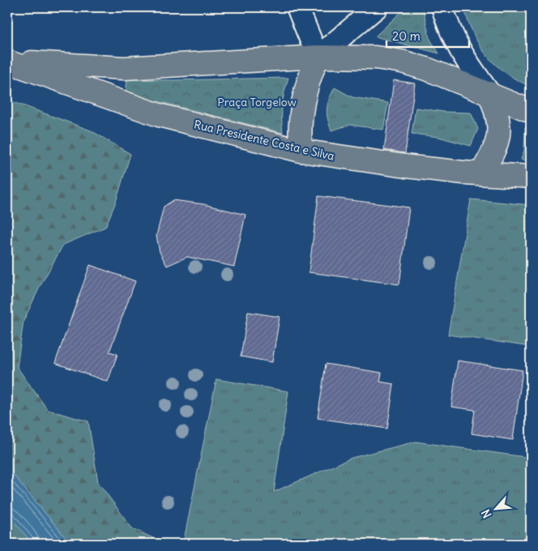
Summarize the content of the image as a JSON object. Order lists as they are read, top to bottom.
{
  "streets": {
    "main road": ["Rua Presidente Costa e Silva"]
  },
  "parks": ["Praça Torgelow"],
  "scale_bar": "20 m",
  "north": "bottom left"
}
